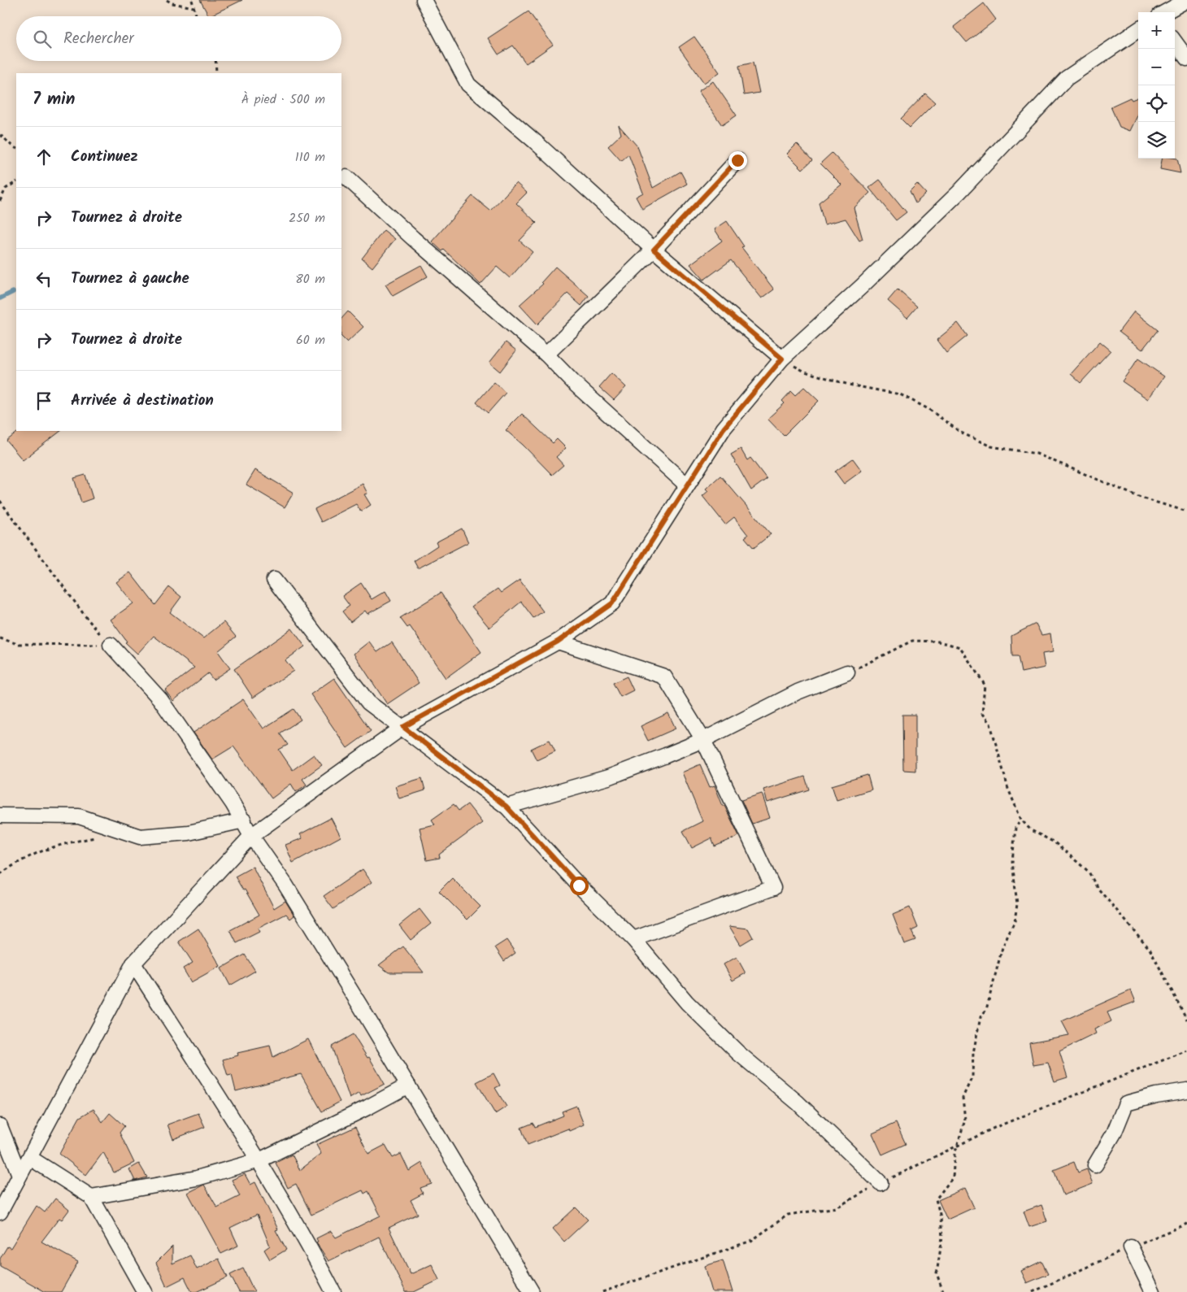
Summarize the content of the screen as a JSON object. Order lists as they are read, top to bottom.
{
  "page": {
    "map_buttons": ["+", "−"],
    "search": "Rechercher",
    "heading": ["7 min", "À pied · 500 m"],
    "list": [
      ["Continuez", "110 m"],
      ["Tournez à droite", "250 m"],
      ["Tournez à gauche", "80 m"],
      ["Tournez à droite", "60 m"],
      "Arrivée à destination"
    ]
  }
}
